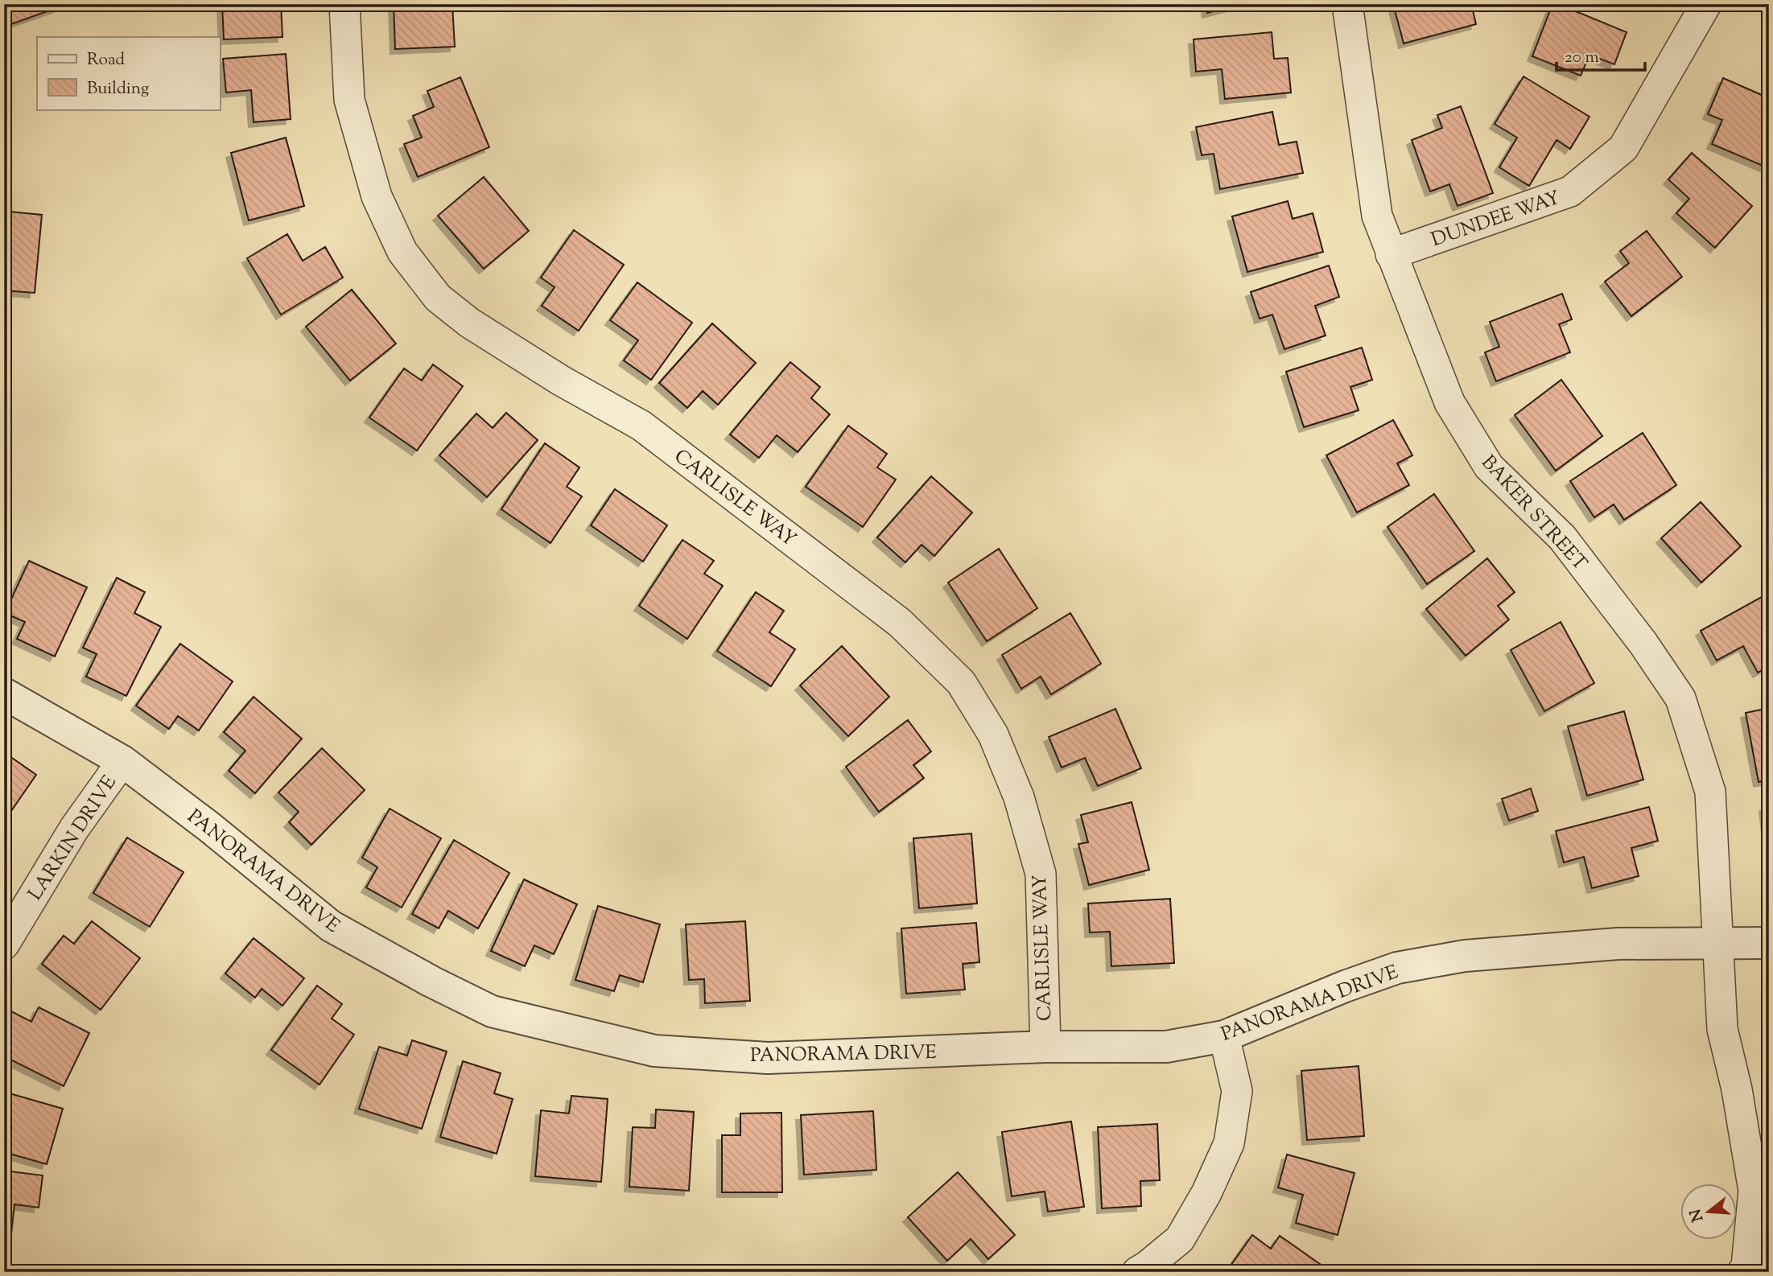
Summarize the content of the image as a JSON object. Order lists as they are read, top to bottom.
{
  "streets": {
    "street": [
      "DUNDEE WAY",
      "CARLISLE WAY",
      "BAKER STREET",
      "LARKIN DRIVE",
      "PANORAMA DRIVE"
    ]
  },
  "crossings": [
    ["DUNDEE WAY", "BAKER STREET"],
    ["CARLISLE WAY", "PANORAMA DRIVE"],
    ["BAKER STREET", "PANORAMA DRIVE"],
    ["LARKIN DRIVE", "PANORAMA DRIVE"]
  ],
  "legend": ["Road", "Building"],
  "scale_bar": "20 m",
  "north": "left"
}
